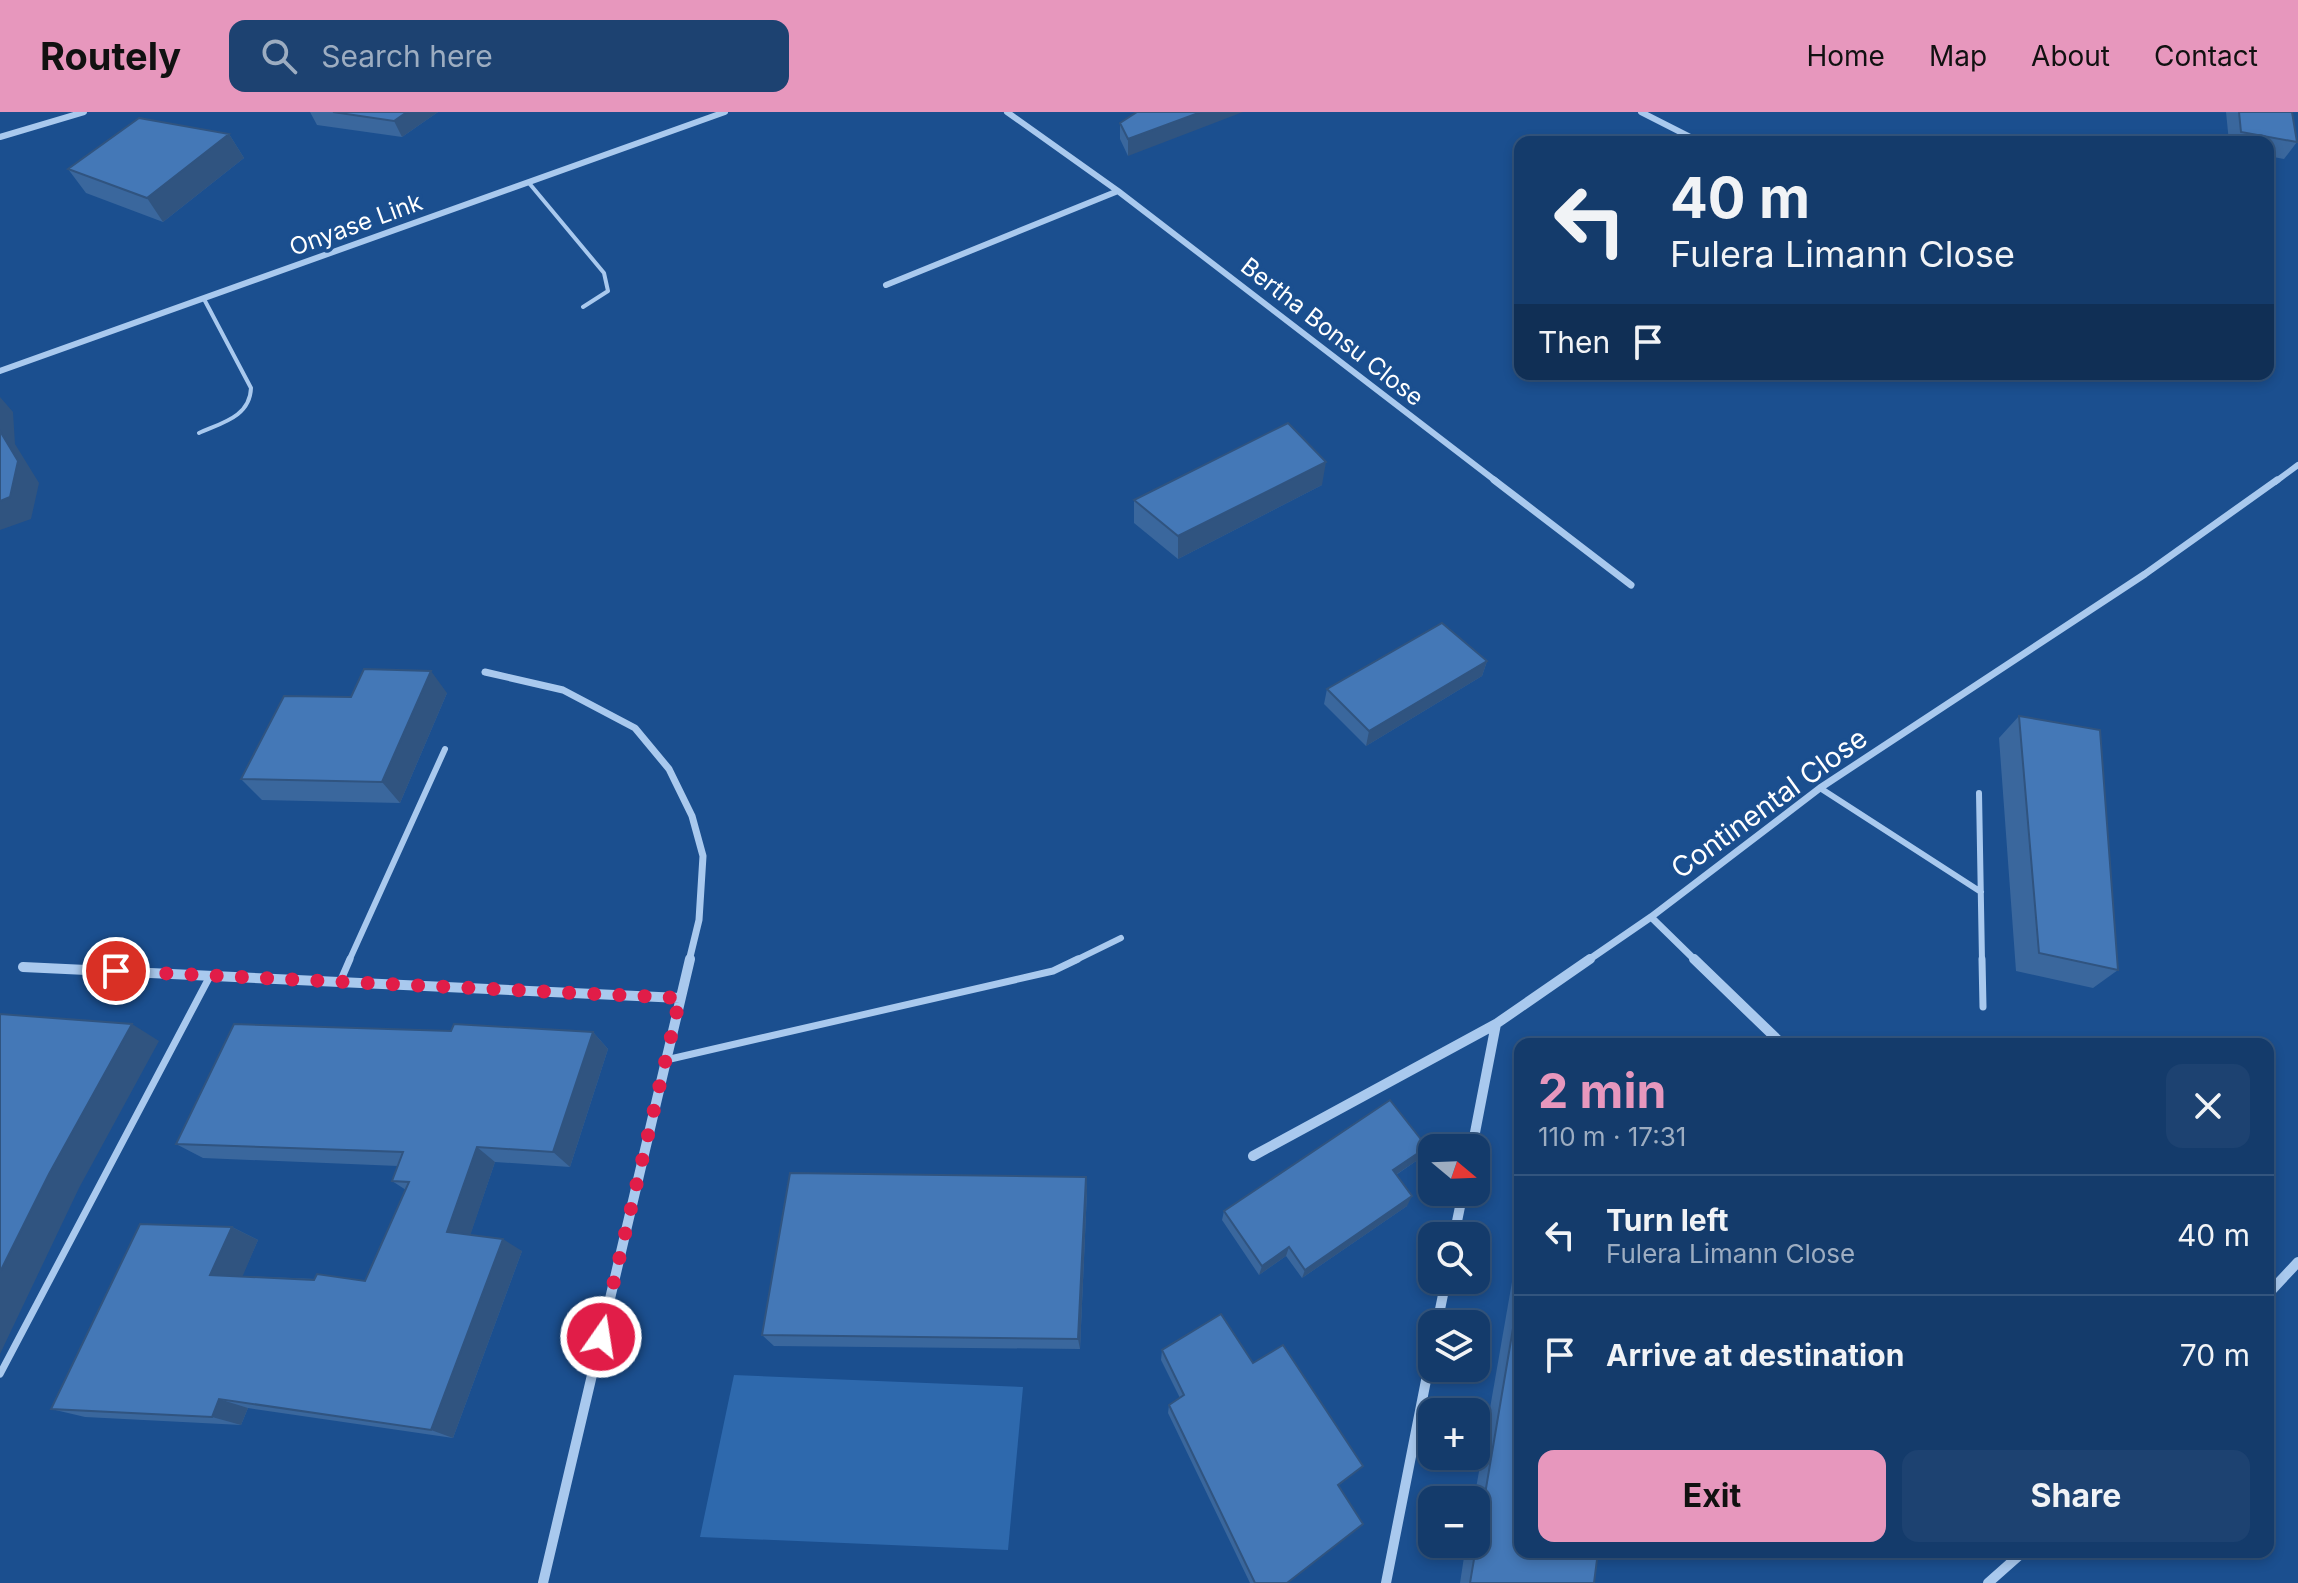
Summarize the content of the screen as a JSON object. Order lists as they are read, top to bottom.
{
  "streets": {
    "street": ["Onyase Link", "Bertha Bonsu Close", "Continental Close"]
  },
  "north": "right",
  "page": {
    "header": "Routely",
    "search": "Search here",
    "nav": [
      "Home",
      "Map",
      "About",
      "Contact"
    ],
    "turn": ["40 m", "Fulera Limann Close"],
    "then": "Then",
    "heading": ["2 min", "110 m · 17:31"],
    "map_buttons": ["+", "−"],
    "list": [
      {
        "name": "Turn left",
        "note": "Fulera Limann Close",
        "value": "40 m"
      },
      {
        "name": "Arrive at destination",
        "value": "70 m"
      }
    ],
    "buttons": ["Exit", "Share"]
  }
}
